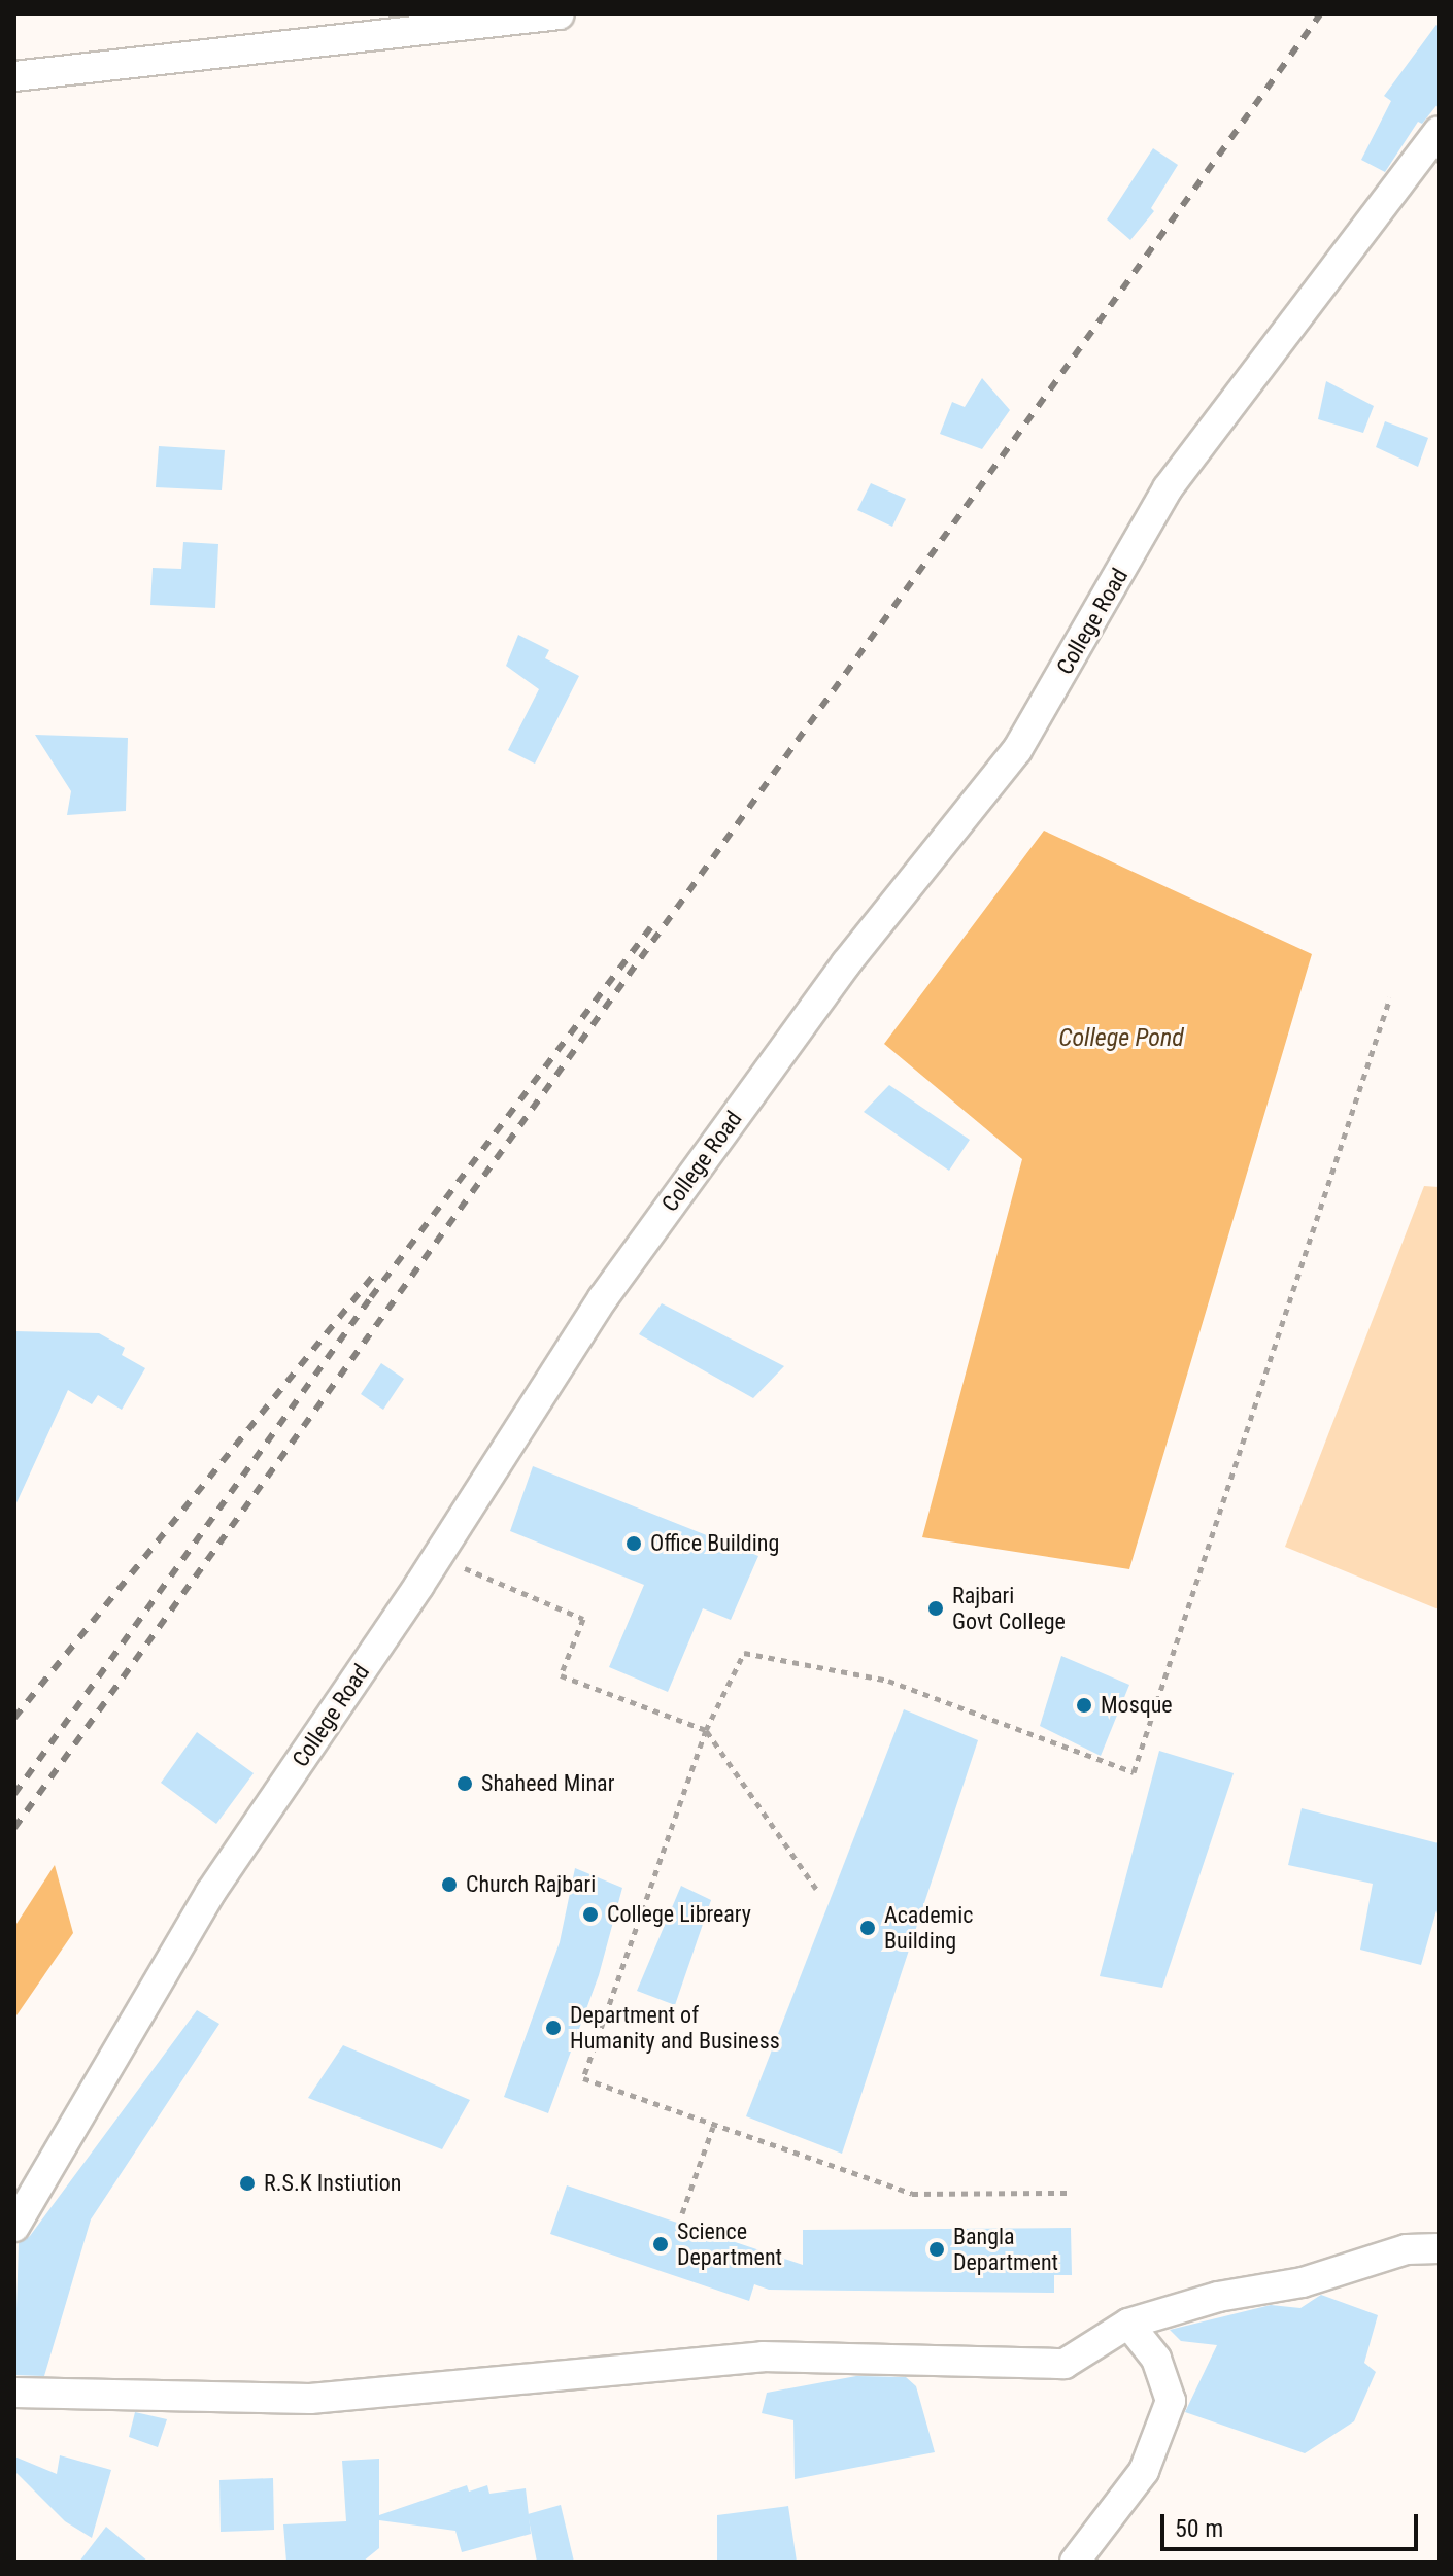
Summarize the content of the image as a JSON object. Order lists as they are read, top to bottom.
{
  "streets": {
    "street": ["College Road"]
  },
  "water": ["College Pond"],
  "places": [
    "Office Building",
    "Rajbari Govt College",
    "Mosque",
    "Shaheed Minar",
    "Church Rajbari",
    "College Libreary",
    "Academic Building",
    "Department of Humanity and Business",
    "R.S.K Instiution",
    "Science Department",
    "Bangla Department"
  ],
  "scale_bar": "50 m"
}
